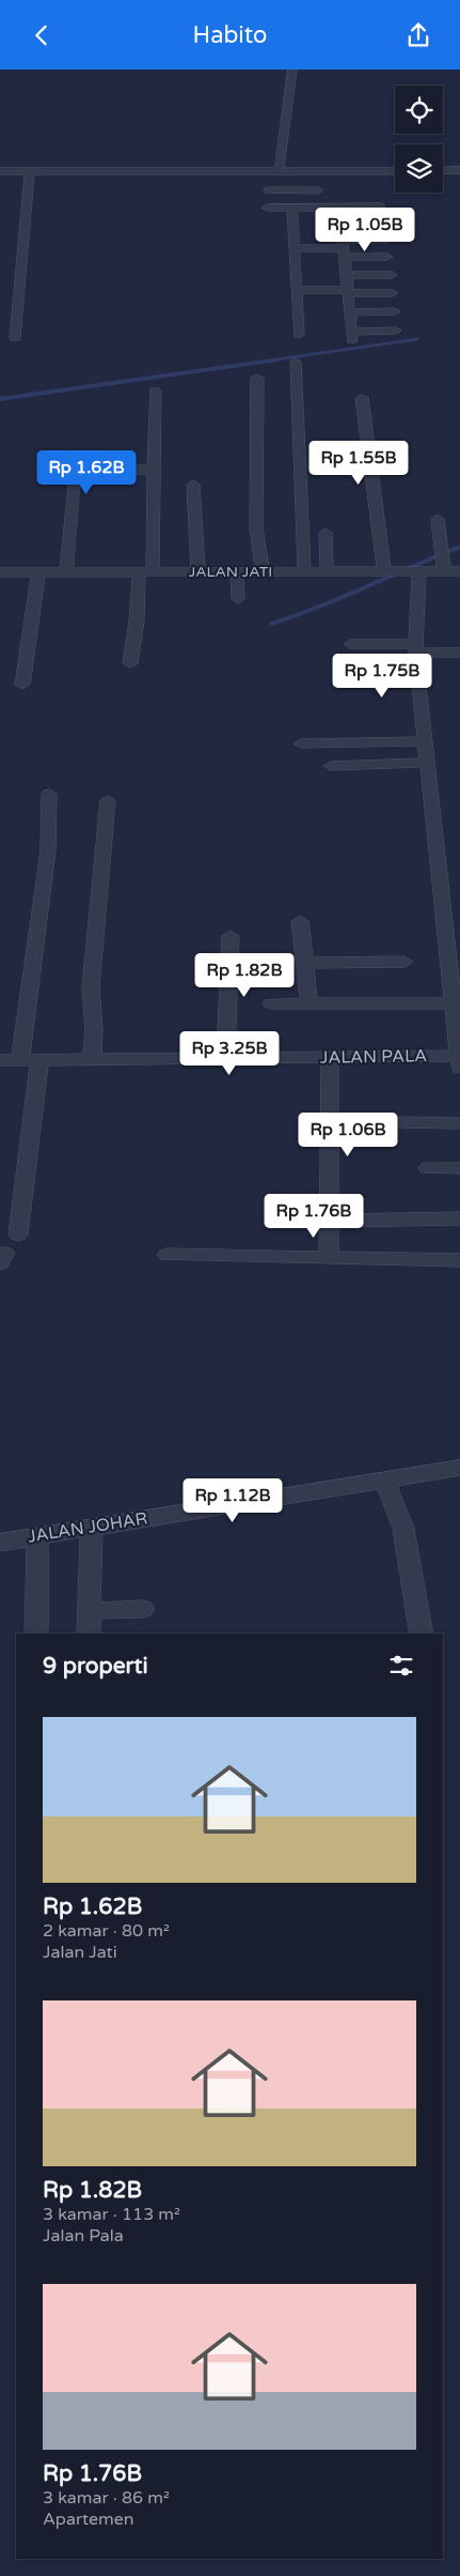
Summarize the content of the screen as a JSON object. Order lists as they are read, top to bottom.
{
  "streets": {
    "street": ["JALAN JATI", "JALAN PALA", "JALAN JOHAR"]
  },
  "page": {
    "header": "Habito",
    "price": [
      "Rp 1.05B",
      "Rp 1.55B",
      "Rp 1.62B",
      "Rp 1.75B",
      "Rp 1.82B",
      "Rp 3.25B",
      "Rp 1.06B",
      "Rp 1.76B",
      "Rp 1.12B"
    ],
    "heading": "9 properti",
    "list": [
      {
        "name": "Rp 1.62B",
        "note": "2 kamar · 80 m² · Jalan Jati"
      },
      {
        "name": "Rp 1.82B",
        "note": "3 kamar · 113 m² · Jalan Pala"
      },
      {
        "name": "Rp 1.76B",
        "note": "3 kamar · 86 m² · Apartemen"
      }
    ]
  }
}
